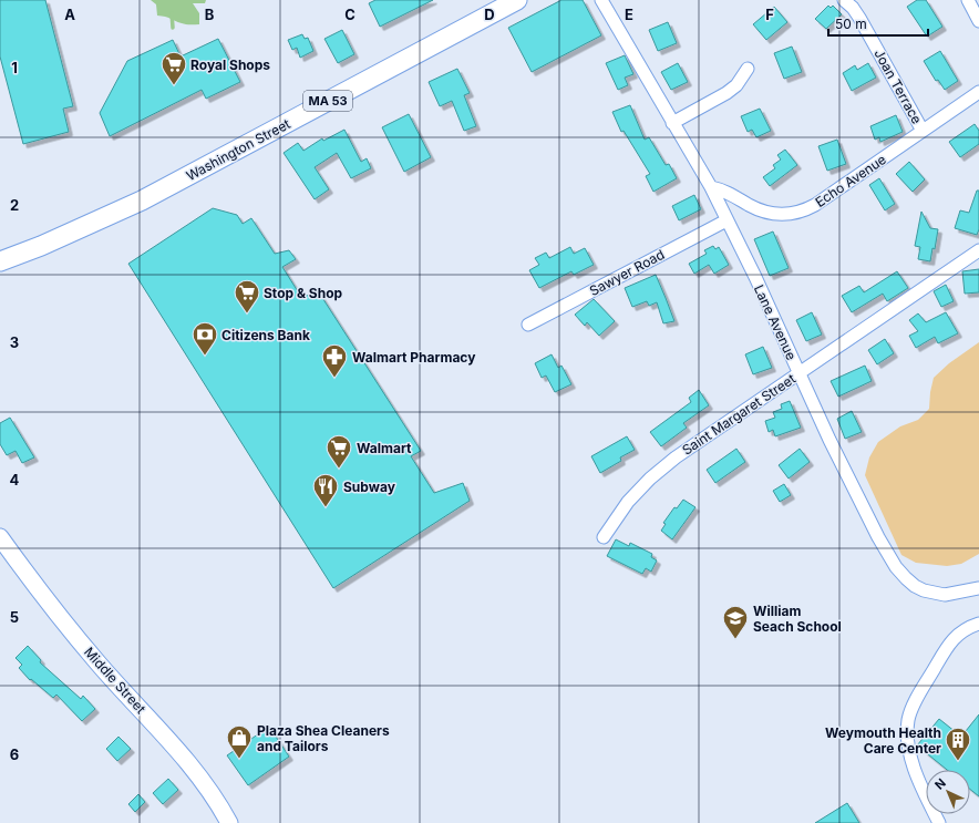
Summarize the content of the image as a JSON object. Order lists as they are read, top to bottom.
{
  "streets": {
    "main road": ["MA 53", "Washington Street", "Middle Street"],
    "street": [
      "Joan Terrace",
      "Echo Avenue",
      "Sawyer Road",
      "Lane Avenue",
      "Saint Margaret Street"
    ]
  },
  "crossings": [
    ["Joan Terrace", "Echo Avenue"],
    ["Echo Avenue", "Lane Avenue"],
    ["Sawyer Road", "Lane Avenue"],
    ["Lane Avenue", "Saint Margaret Street"]
  ],
  "places": {
    "supermarket": ["Royal Shops", "Stop & Shop", "Walmart"],
    "bank": ["Citizens Bank"],
    "pharmacy": ["Walmart Pharmacy"],
    "restaurant": ["Subway"],
    "school or university": ["William Seach School"],
    "shop": ["Plaza Shea Cleaners and Tailors"],
    "building": ["Weymouth Health Care Center"]
  },
  "scale_bar": "50 m",
  "north": "top left",
  "grid": {
    "columns": [
      "A",
      "B",
      "C",
      "D",
      "E",
      "F"
    ],
    "rows": [
      "1",
      "2",
      "3",
      "4",
      "5",
      "6"
    ]
  }
}
